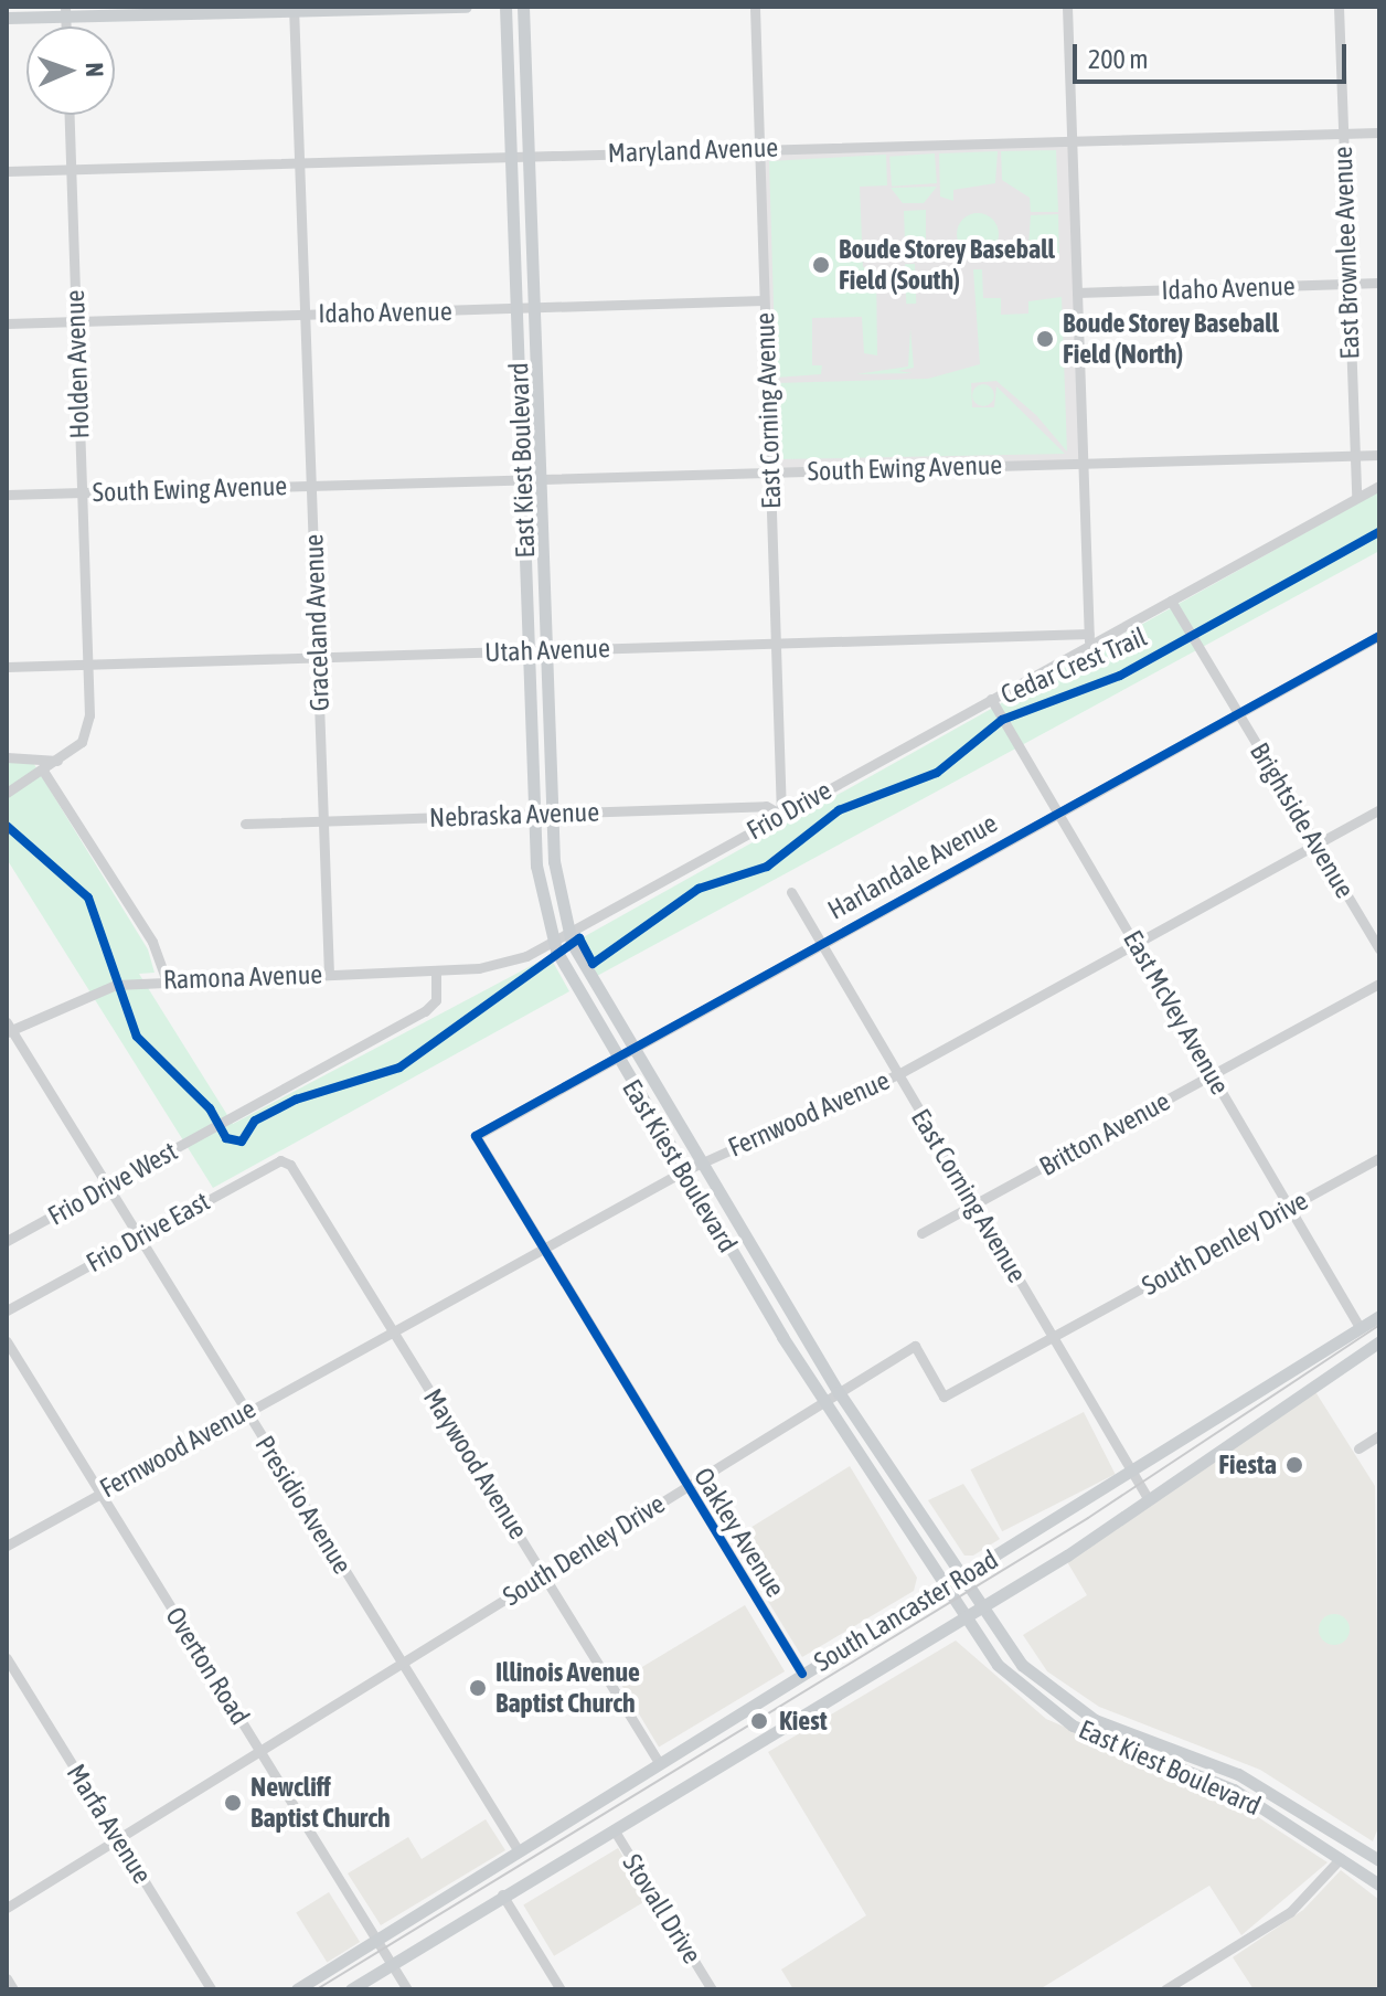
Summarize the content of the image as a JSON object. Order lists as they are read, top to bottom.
{
  "streets": {
    "main road": ["East Kiest Boulevard", "South Lancaster Road"],
    "street": [
      "Maryland Avenue",
      "East Brownlee Avenue",
      "Idaho Avenue",
      "Holden Avenue",
      "East Corning Avenue",
      "South Ewing Avenue",
      "Graceland Avenue",
      "Utah Avenue",
      "Frio Drive",
      "Nebraska Avenue",
      "Brightside Avenue",
      "Harlandale Avenue",
      "Ramona Avenue",
      "East McVey Avenue",
      "Fernwood Avenue",
      "Britton Avenue",
      "Frio Drive West",
      "Frio Drive East",
      "South Denley Drive",
      "Maywood Avenue",
      "Presidio Avenue",
      "Oakley Avenue",
      "Overton Road",
      "Marfa Avenue",
      "Stovall Drive"
    ],
    "cycle path": ["Cedar Crest Trail"]
  },
  "crossings": [
    ["Maryland Avenue", "East Brownlee Avenue"],
    ["Maryland Avenue", "Holden Avenue"],
    ["Maryland Avenue", "East Corning Avenue"],
    ["Maryland Avenue", "East Kiest Boulevard"],
    ["Maryland Avenue", "Graceland Avenue"],
    ["East Brownlee Avenue", "Idaho Avenue"],
    ["East Brownlee Avenue", "South Ewing Avenue"],
    ["East Brownlee Avenue", "Frio Drive"],
    ["Idaho Avenue", "Holden Avenue"],
    ["Idaho Avenue", "East Corning Avenue"],
    ["Idaho Avenue", "East Kiest Boulevard"],
    ["Idaho Avenue", "Graceland Avenue"],
    ["Holden Avenue", "South Ewing Avenue"],
    ["Holden Avenue", "Utah Avenue"],
    ["East Corning Avenue", "South Ewing Avenue"],
    ["East Corning Avenue", "Utah Avenue"],
    ["East Corning Avenue", "Frio Drive"],
    ["East Corning Avenue", "Nebraska Avenue"],
    ["East Corning Avenue", "Harlandale Avenue"],
    ["East Corning Avenue", "Fernwood Avenue"],
    ["East Corning Avenue", "Britton Avenue"],
    ["East Corning Avenue", "South Denley Drive"],
    ["East Corning Avenue", "South Lancaster Road"],
    ["East Kiest Boulevard", "South Ewing Avenue"],
    ["East Kiest Boulevard", "Utah Avenue"],
    ["East Kiest Boulevard", "Frio Drive"],
    ["East Kiest Boulevard", "Nebraska Avenue"],
    ["East Kiest Boulevard", "Harlandale Avenue"],
    ["East Kiest Boulevard", "Fernwood Avenue"],
    ["East Kiest Boulevard", "South Denley Drive"],
    ["East Kiest Boulevard", "South Lancaster Road"],
    ["South Ewing Avenue", "Graceland Avenue"],
    ["Graceland Avenue", "Utah Avenue"],
    ["Graceland Avenue", "Nebraska Avenue"],
    ["Graceland Avenue", "Ramona Avenue"],
    ["Utah Avenue", "Frio Drive"],
    ["Frio Drive", "Nebraska Avenue"],
    ["Frio Drive", "Brightside Avenue"],
    ["Frio Drive", "Ramona Avenue"],
    ["Frio Drive", "East McVey Avenue"],
    ["Frio Drive", "Frio Drive West"],
    ["Brightside Avenue", "Harlandale Avenue"],
    ["Brightside Avenue", "Fernwood Avenue"],
    ["Harlandale Avenue", "East McVey Avenue"],
    ["Harlandale Avenue", "Oakley Avenue"],
    ["Ramona Avenue", "Frio Drive West"],
    ["Ramona Avenue", "Presidio Avenue"],
    ["East McVey Avenue", "Fernwood Avenue"],
    ["East McVey Avenue", "Britton Avenue"],
    ["East McVey Avenue", "South Denley Drive"],
    ["East McVey Avenue", "South Lancaster Road"],
    ["Fernwood Avenue", "Maywood Avenue"],
    ["Fernwood Avenue", "Presidio Avenue"],
    ["Fernwood Avenue", "Oakley Avenue"],
    ["Fernwood Avenue", "Overton Road"],
    ["Frio Drive West", "Presidio Avenue"],
    ["Frio Drive East", "Maywood Avenue"],
    ["Frio Drive East", "Presidio Avenue"],
    ["South Denley Drive", "Maywood Avenue"],
    ["South Denley Drive", "Presidio Avenue"],
    ["South Denley Drive", "Oakley Avenue"],
    ["South Denley Drive", "Overton Road"],
    ["South Denley Drive", "Marfa Avenue"],
    ["Maywood Avenue", "South Lancaster Road"],
    ["Presidio Avenue", "South Lancaster Road"],
    ["Oakley Avenue", "South Lancaster Road"],
    ["South Lancaster Road", "Overton Road"],
    ["South Lancaster Road", "Stovall Drive"]
  ],
  "places": [
    "Boude Storey Baseball Field (South)",
    "Boude Storey Baseball Field (North)",
    "Fiesta",
    "Illinois Avenue Baptist Church",
    "Kiest",
    "Newcliff Baptist Church"
  ],
  "scale_bar": "200 m",
  "north": "right"
}
